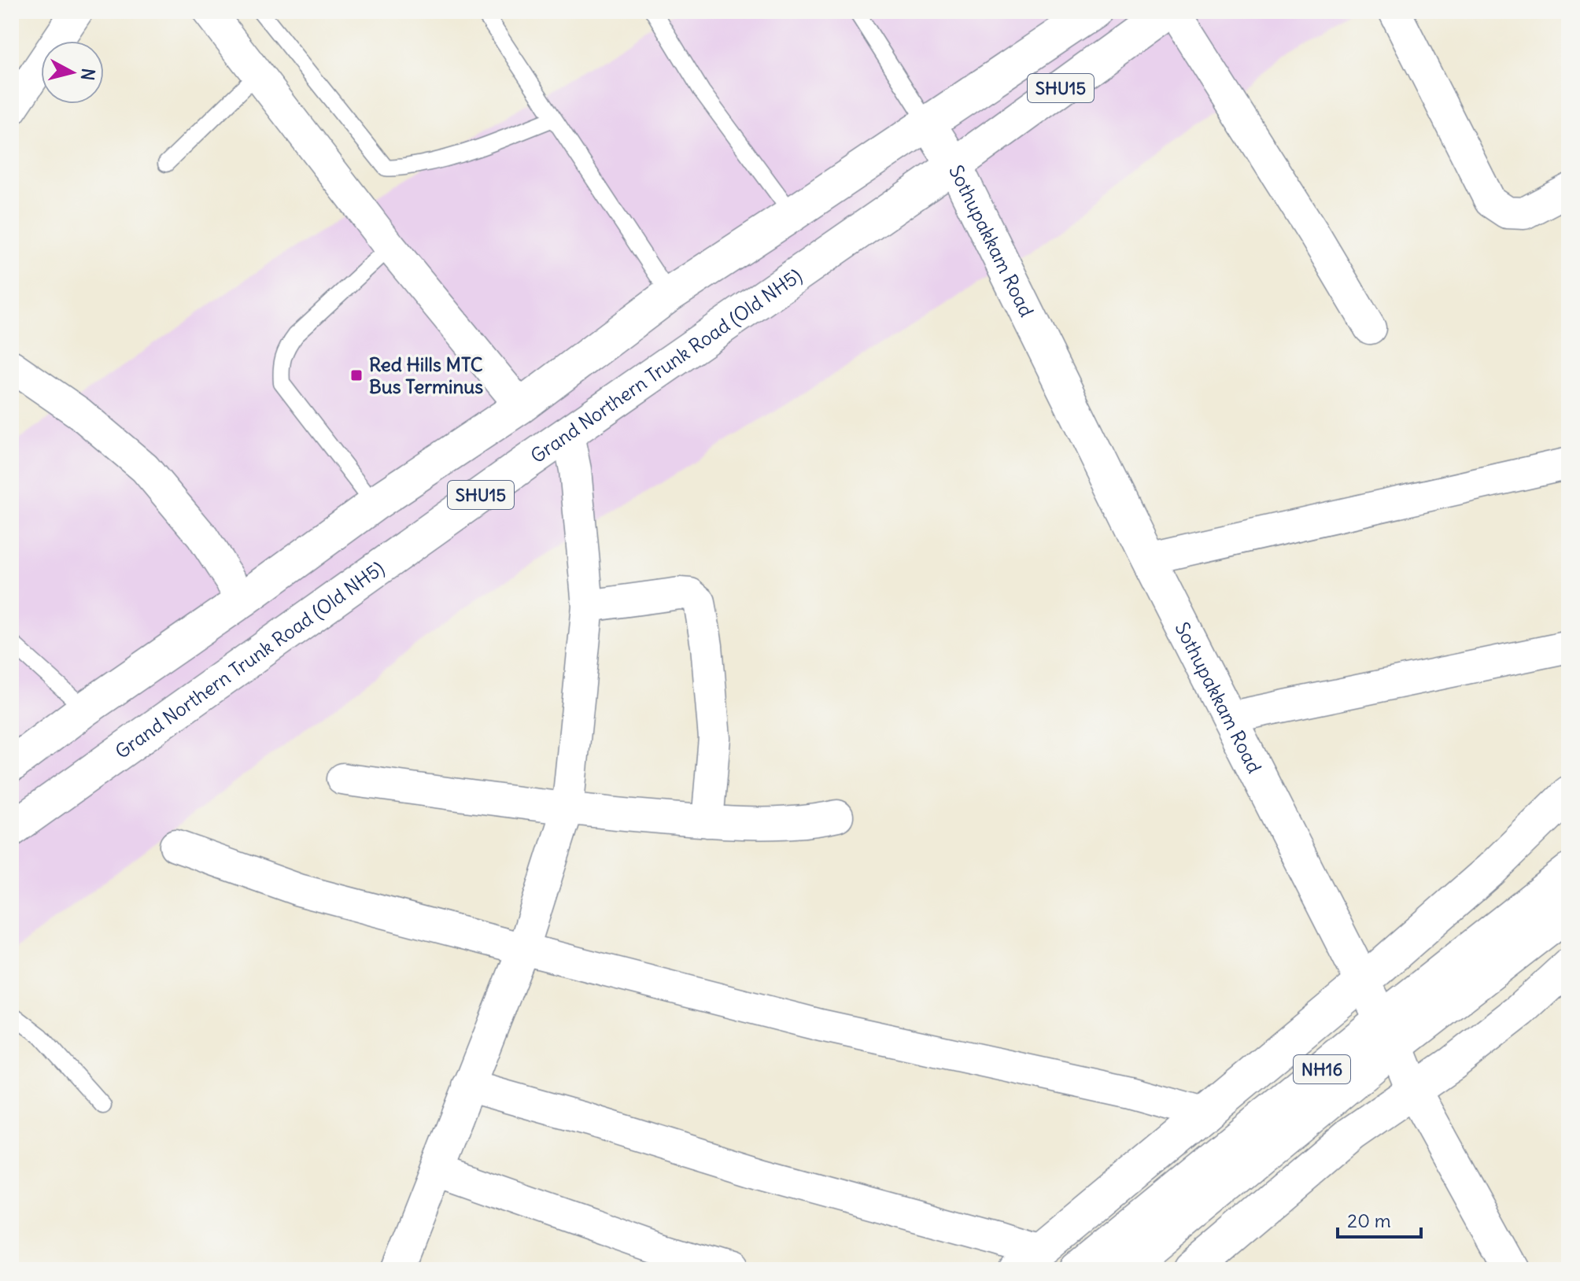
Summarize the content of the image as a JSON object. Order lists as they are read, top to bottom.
{
  "streets": {
    "main road": [
      "SHU15",
      "Sothupakkam Road",
      "Grand Northern Trunk Road (Old NH5)",
      "NH16"
    ]
  },
  "crossings": [
    ["SHU15", "Sothupakkam Road"],
    ["Sothupakkam Road", "Grand Northern Trunk Road (Old NH5)"],
    ["Sothupakkam Road", "NH16"]
  ],
  "places": {
    "transit": ["Red Hills MTC Bus Terminus"]
  },
  "scale_bar": "20 m",
  "north": "right"
}
